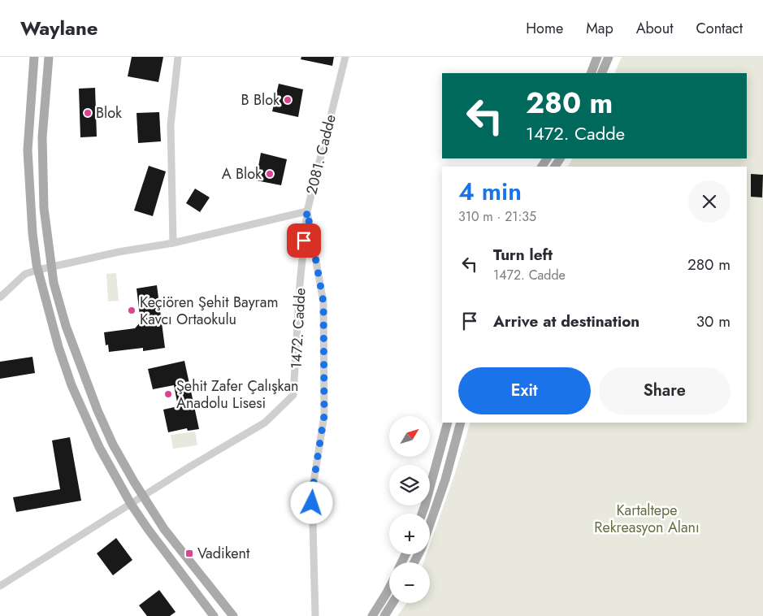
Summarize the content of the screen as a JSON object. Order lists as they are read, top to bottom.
{
  "streets": {
    "street": ["2081. Cadde", "1472. Cadde"]
  },
  "crossings": [
    ["2081. Cadde", "1472. Cadde"]
  ],
  "parks": ["Kartaltepe Rekreasyon Alanı"],
  "places": {
    "other": [
      "B Blok",
      "Blok",
      "A Blok",
      "Keçiören Şehit Bayram Kavcı Ortaokulu",
      "Şehit Zafer Çalışkan Anadolu Lisesi"
    ],
    "transit": ["Vadikent"]
  },
  "north": "top right",
  "page": {
    "header": "Waylane",
    "nav": [
      "Home",
      "Map",
      "About",
      "Contact"
    ],
    "turn": ["280 m", "1472. Cadde"],
    "heading": ["4 min", "310 m · 21:35"],
    "list": [
      {
        "name": "Turn left",
        "note": "1472. Cadde",
        "value": "280 m"
      },
      {
        "name": "Arrive at destination",
        "value": "30 m"
      }
    ],
    "buttons": ["Exit", "Share"],
    "map_buttons": ["+", "−"]
  }
}
